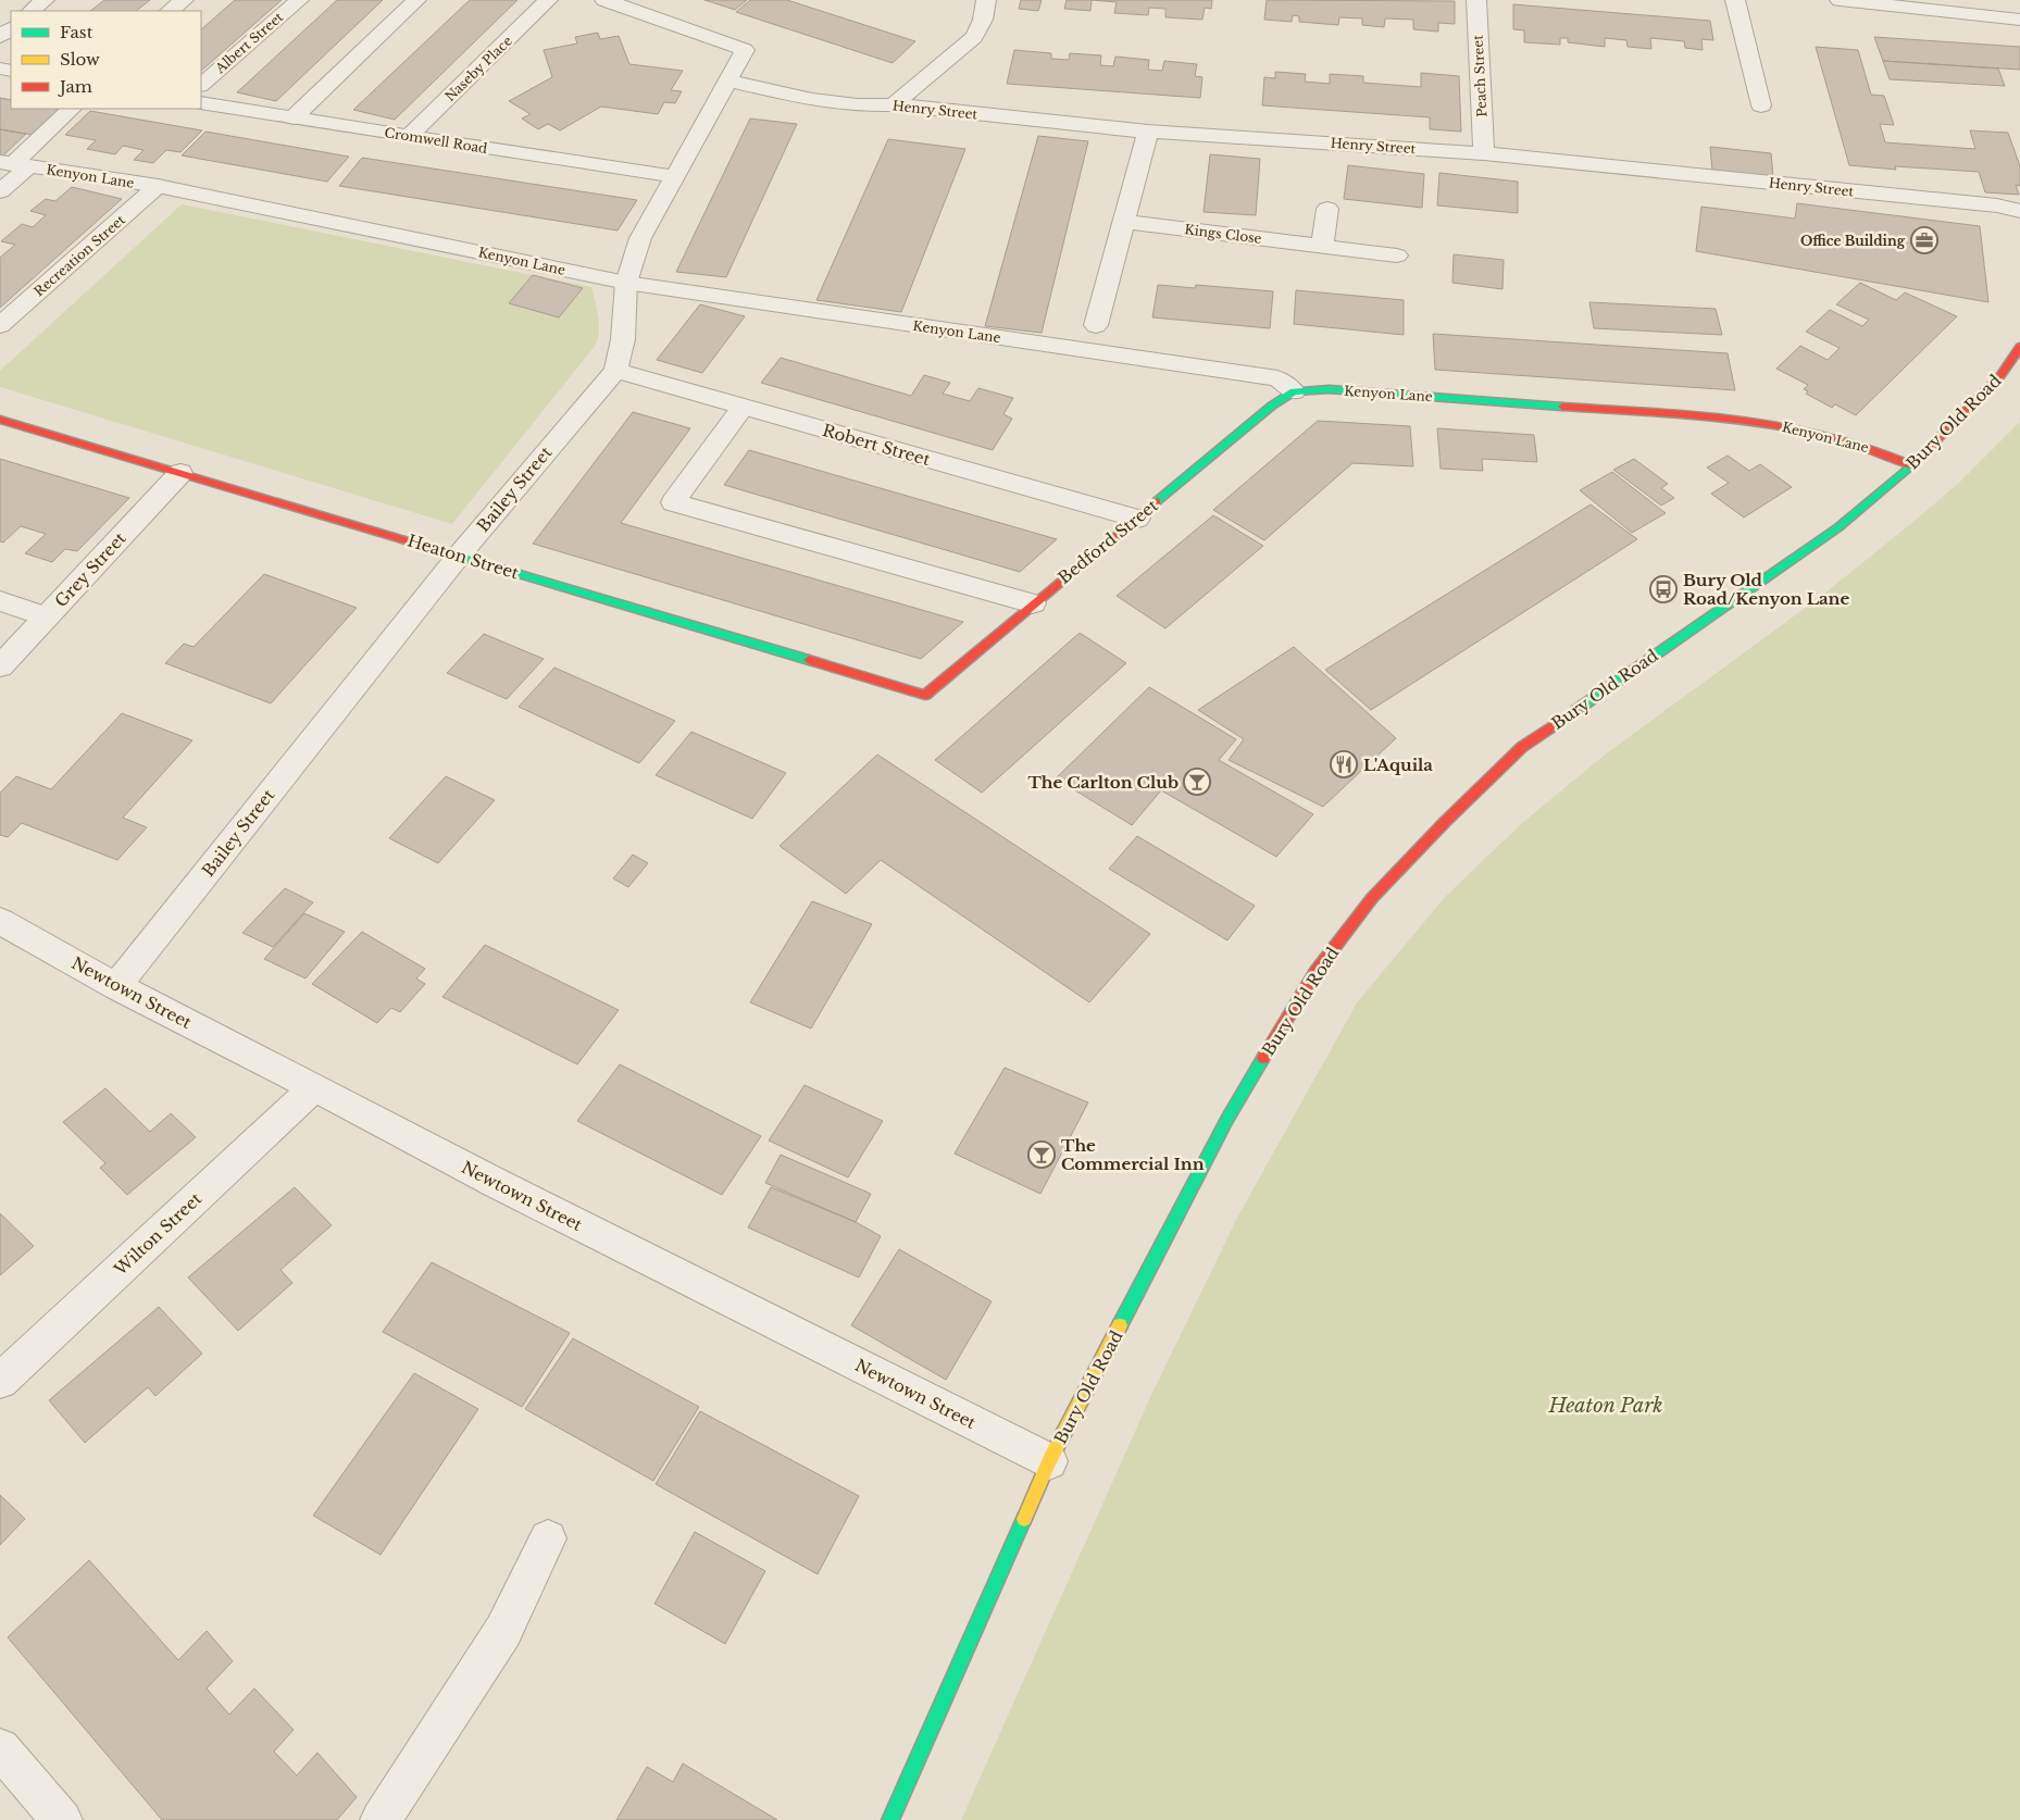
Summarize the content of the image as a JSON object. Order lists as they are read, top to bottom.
{
  "streets": {
    "street": [
      "Albert Street",
      "Naseby Place",
      "Peach Street",
      "Henry Street",
      "Cromwell Road",
      "Kenyon Lane",
      "Kings Close",
      "Recreation Street",
      "Bury Old Road",
      "Robert Street",
      "Bailey Street",
      "Bedford Street",
      "Heaton Street",
      "Grey Street",
      "Newtown Street",
      "Wilton Street"
    ]
  },
  "crossings": [
    ["Naseby Place", "Cromwell Road"],
    ["Peach Street", "Henry Street"],
    ["Henry Street", "Bailey Street"],
    ["Cromwell Road", "Bailey Street"],
    ["Kenyon Lane", "Recreation Street"],
    ["Kenyon Lane", "Bury Old Road"],
    ["Kenyon Lane", "Bailey Street"],
    ["Kenyon Lane", "Bedford Street"],
    ["Bury Old Road", "Newtown Street"],
    ["Robert Street", "Bailey Street"],
    ["Robert Street", "Bedford Street"],
    ["Bailey Street", "Heaton Street"],
    ["Bailey Street", "Newtown Street"],
    ["Bedford Street", "Heaton Street"],
    ["Heaton Street", "Grey Street"],
    ["Newtown Street", "Wilton Street"]
  ],
  "parks": ["Heaton Park"],
  "places": {
    "office": ["Office Building"],
    "bus stop": ["Bury Old Road/Kenyon Lane"],
    "restaurant": ["L'Aquila"],
    "bar": ["The Carlton Club", "The Commercial Inn"]
  },
  "legend": ["Fast", "Slow", "Jam"]
}
